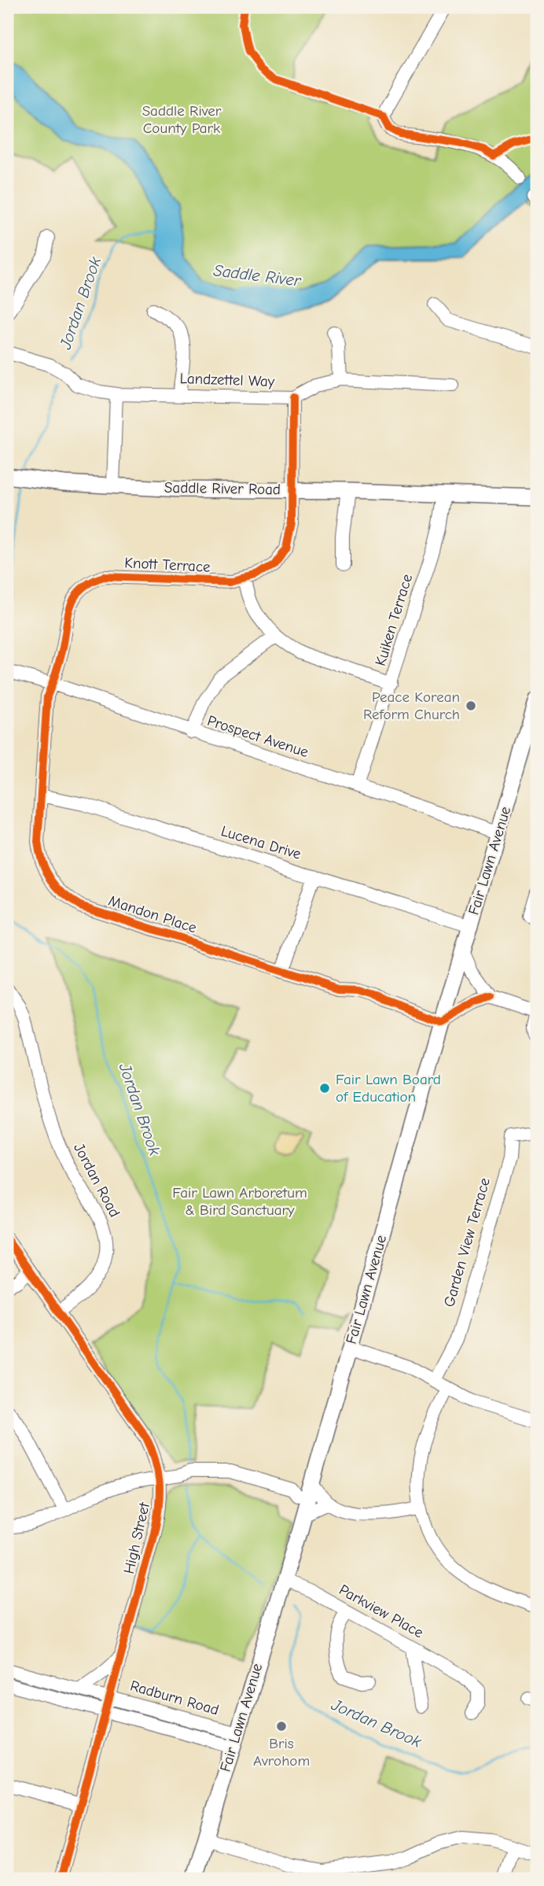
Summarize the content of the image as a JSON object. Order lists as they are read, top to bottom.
{
  "streets": {
    "main road": ["Saddle River Road", "Fair Lawn Avenue"],
    "street": [
      "Landzettel Way",
      "Knott Terrace",
      "Kuiken Terrace",
      "Prospect Avenue",
      "Lucena Drive",
      "Mandon Place",
      "Jordan Road",
      "Garden View Terrace",
      "High Street",
      "Parkview Place",
      "Radburn Road"
    ]
  },
  "crossings": [
    ["Landzettel Way", "Knott Terrace"],
    ["Saddle River Road", "Knott Terrace"],
    ["Saddle River Road", "Kuiken Terrace"],
    ["Knott Terrace", "Prospect Avenue"],
    ["Knott Terrace", "Mandon Place"],
    ["Kuiken Terrace", "Prospect Avenue"],
    ["Prospect Avenue", "Fair Lawn Avenue"],
    ["Prospect Avenue", "Mandon Place"],
    ["Lucena Drive", "Fair Lawn Avenue"],
    ["Lucena Drive", "Mandon Place"],
    ["Fair Lawn Avenue", "Mandon Place"],
    ["Fair Lawn Avenue", "Parkview Place"],
    ["Fair Lawn Avenue", "Radburn Road"],
    ["Jordan Road", "High Street"],
    ["High Street", "Radburn Road"]
  ],
  "water": ["Saddle River", "Jordan Brook"],
  "parks": ["Saddle River County Park", "Fair Lawn Arboretum & Bird Sanctuary"],
  "places": ["Peace Korean Reform Church", "Fair Lawn Board of Education", "Bris Avrohom"]
}
